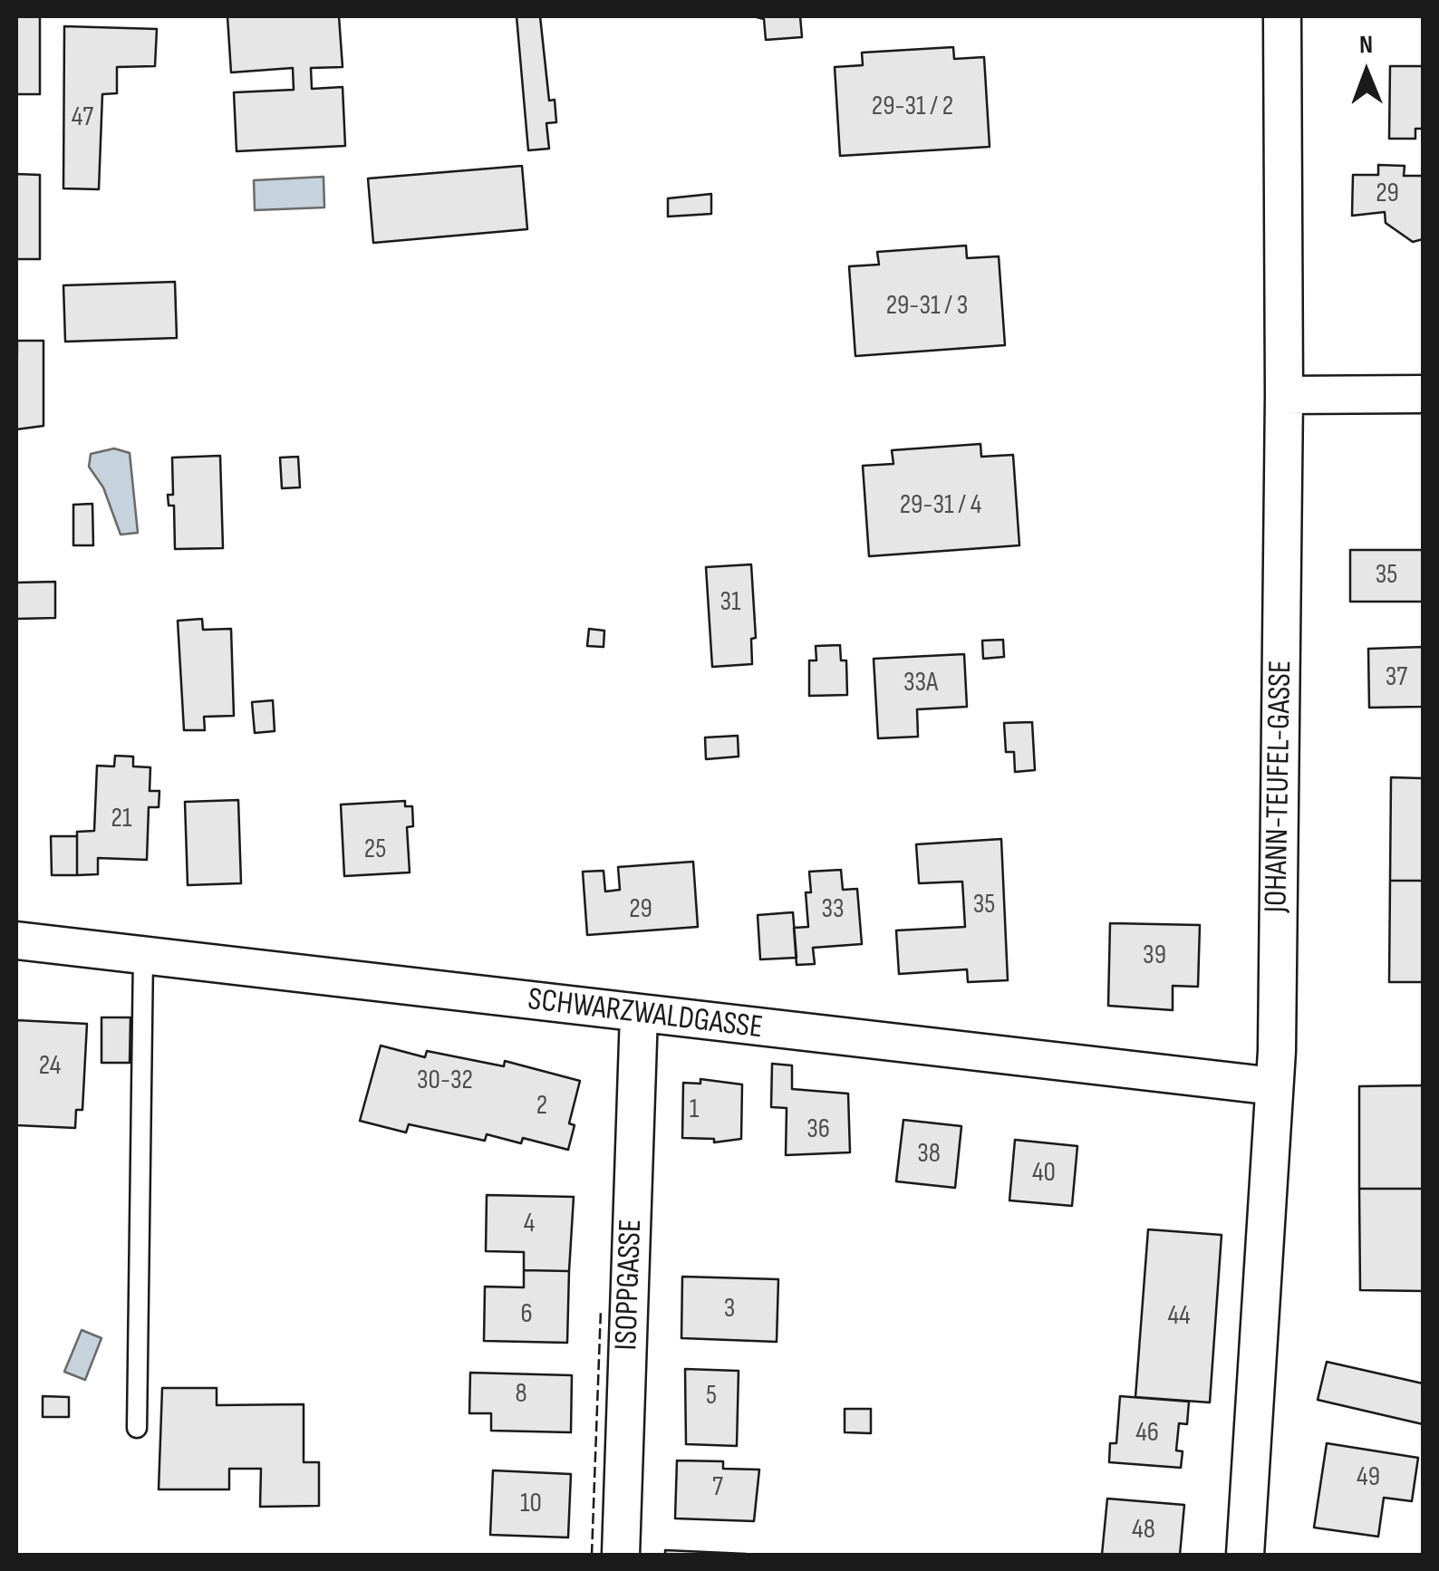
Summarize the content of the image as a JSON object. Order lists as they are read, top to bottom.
{
  "streets": {
    "street": ["JOHANN-TEUFEL-GASSE", "SCHWARZWALDGASSE", "ISOPPGASSE"]
  },
  "crossings": [
    ["JOHANN-TEUFEL-GASSE", "SCHWARZWALDGASSE"],
    ["SCHWARZWALDGASSE", "ISOPPGASSE"]
  ],
  "house_numbers": [
    "29-31 / 2",
    "47",
    "29",
    "29-31 / 3",
    "29-31 / 4",
    "35",
    "31",
    "37",
    "33A",
    "21",
    "25",
    "35",
    "29",
    "33",
    "39",
    "24",
    "30-32",
    "2",
    "1",
    "36",
    "38",
    "40",
    "4",
    "3",
    "6",
    "44",
    "8",
    "5",
    "46",
    "49",
    "7",
    "10",
    "48"
  ],
  "north": "top"
}
